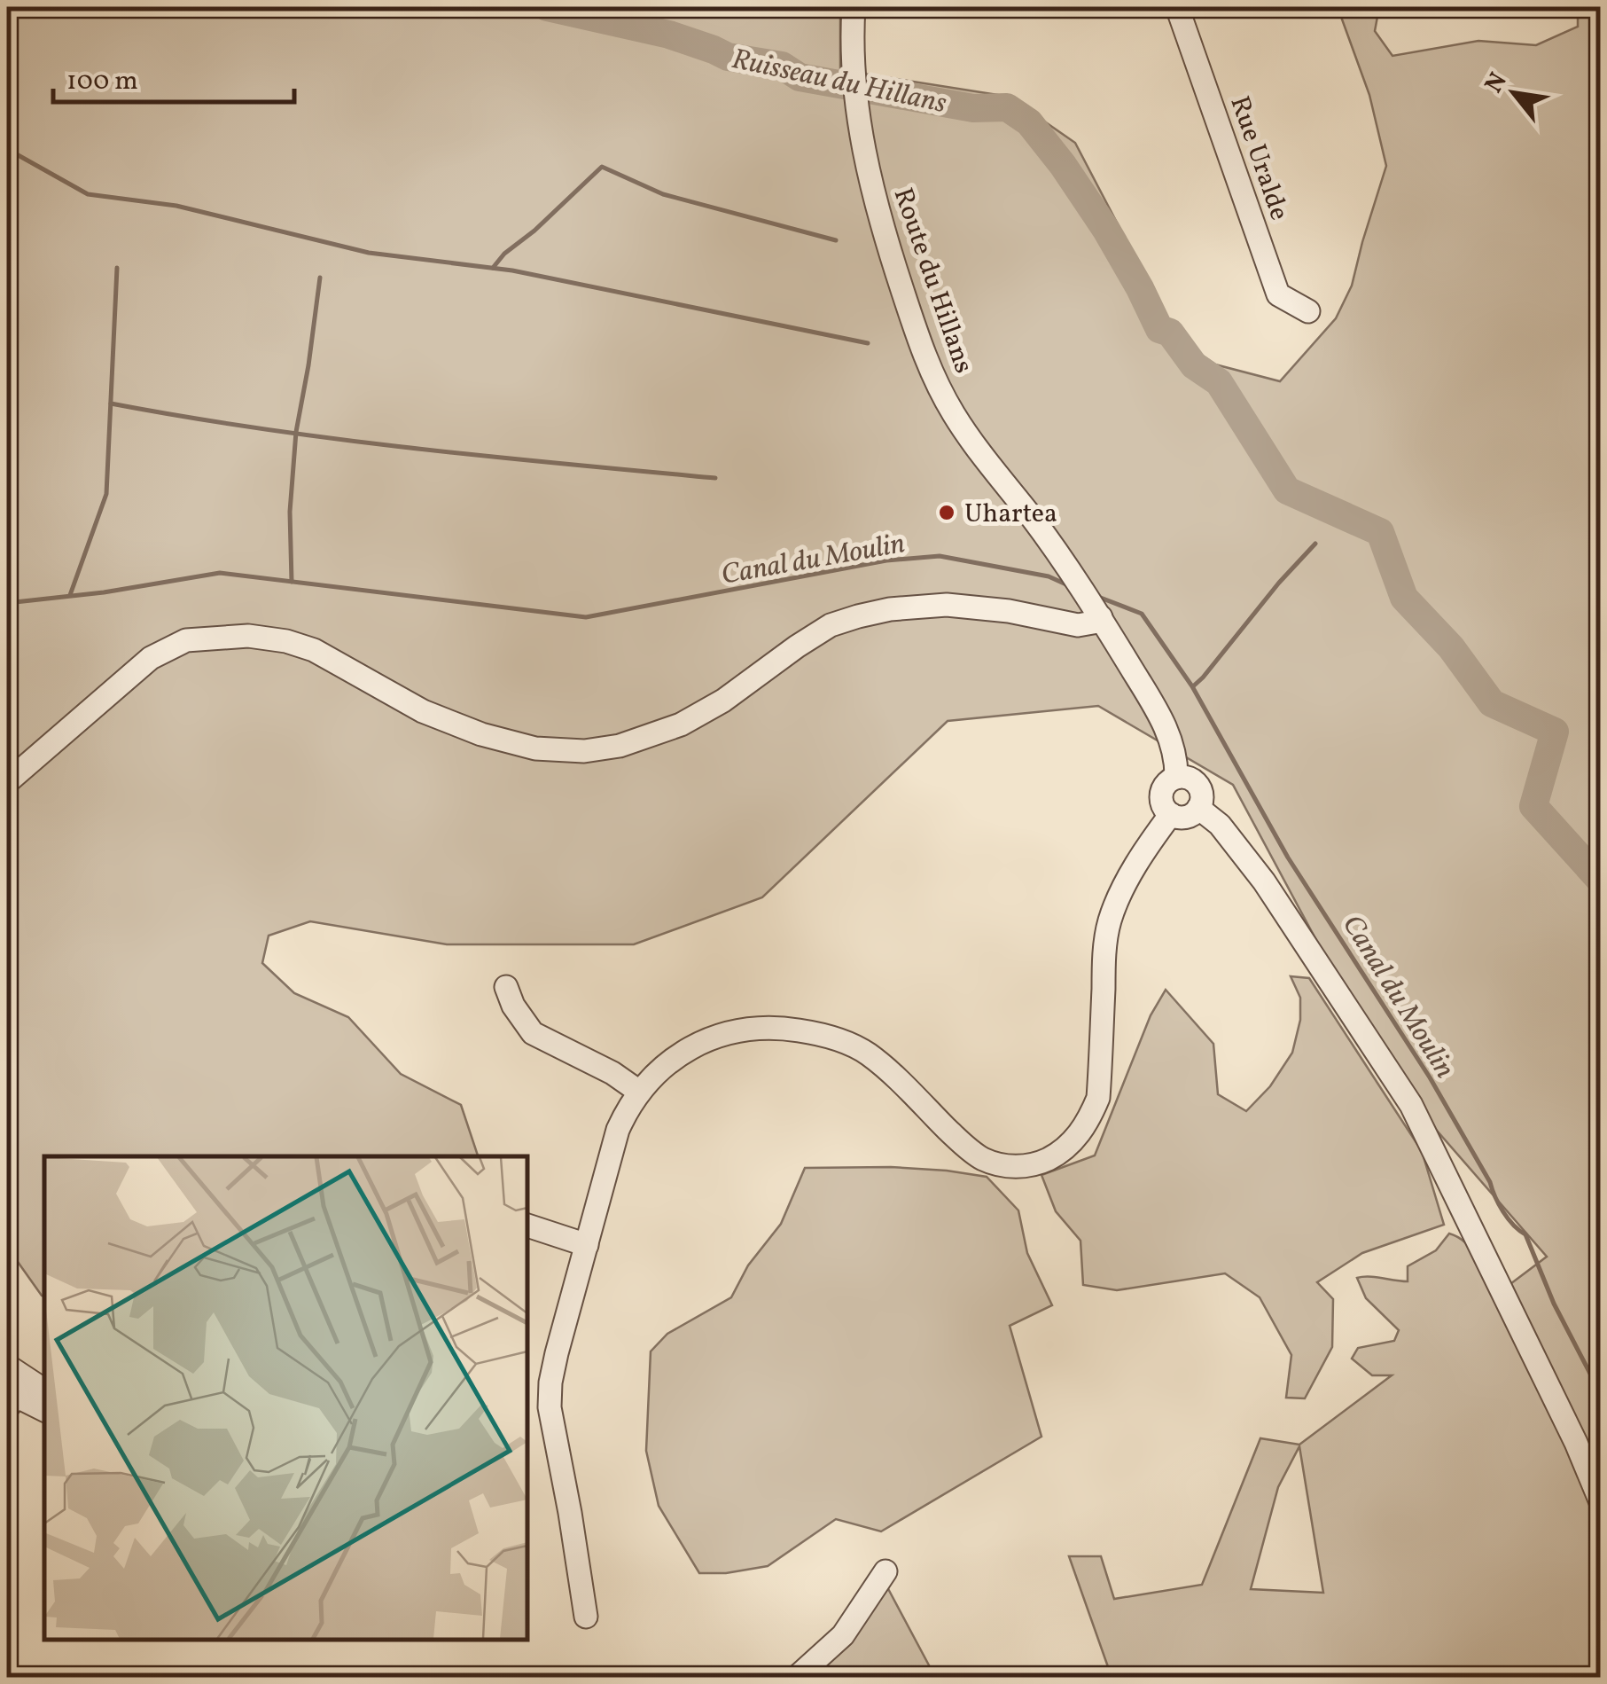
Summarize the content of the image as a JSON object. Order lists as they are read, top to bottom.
{
  "streets": {
    "street": ["Rue Uralde", "Route du Hillans"]
  },
  "water": ["Ruisseau du Hillans", "Canal du Moulin"],
  "places": ["Uhartea"],
  "scale_bar": "100 m",
  "north": "top left"
}
